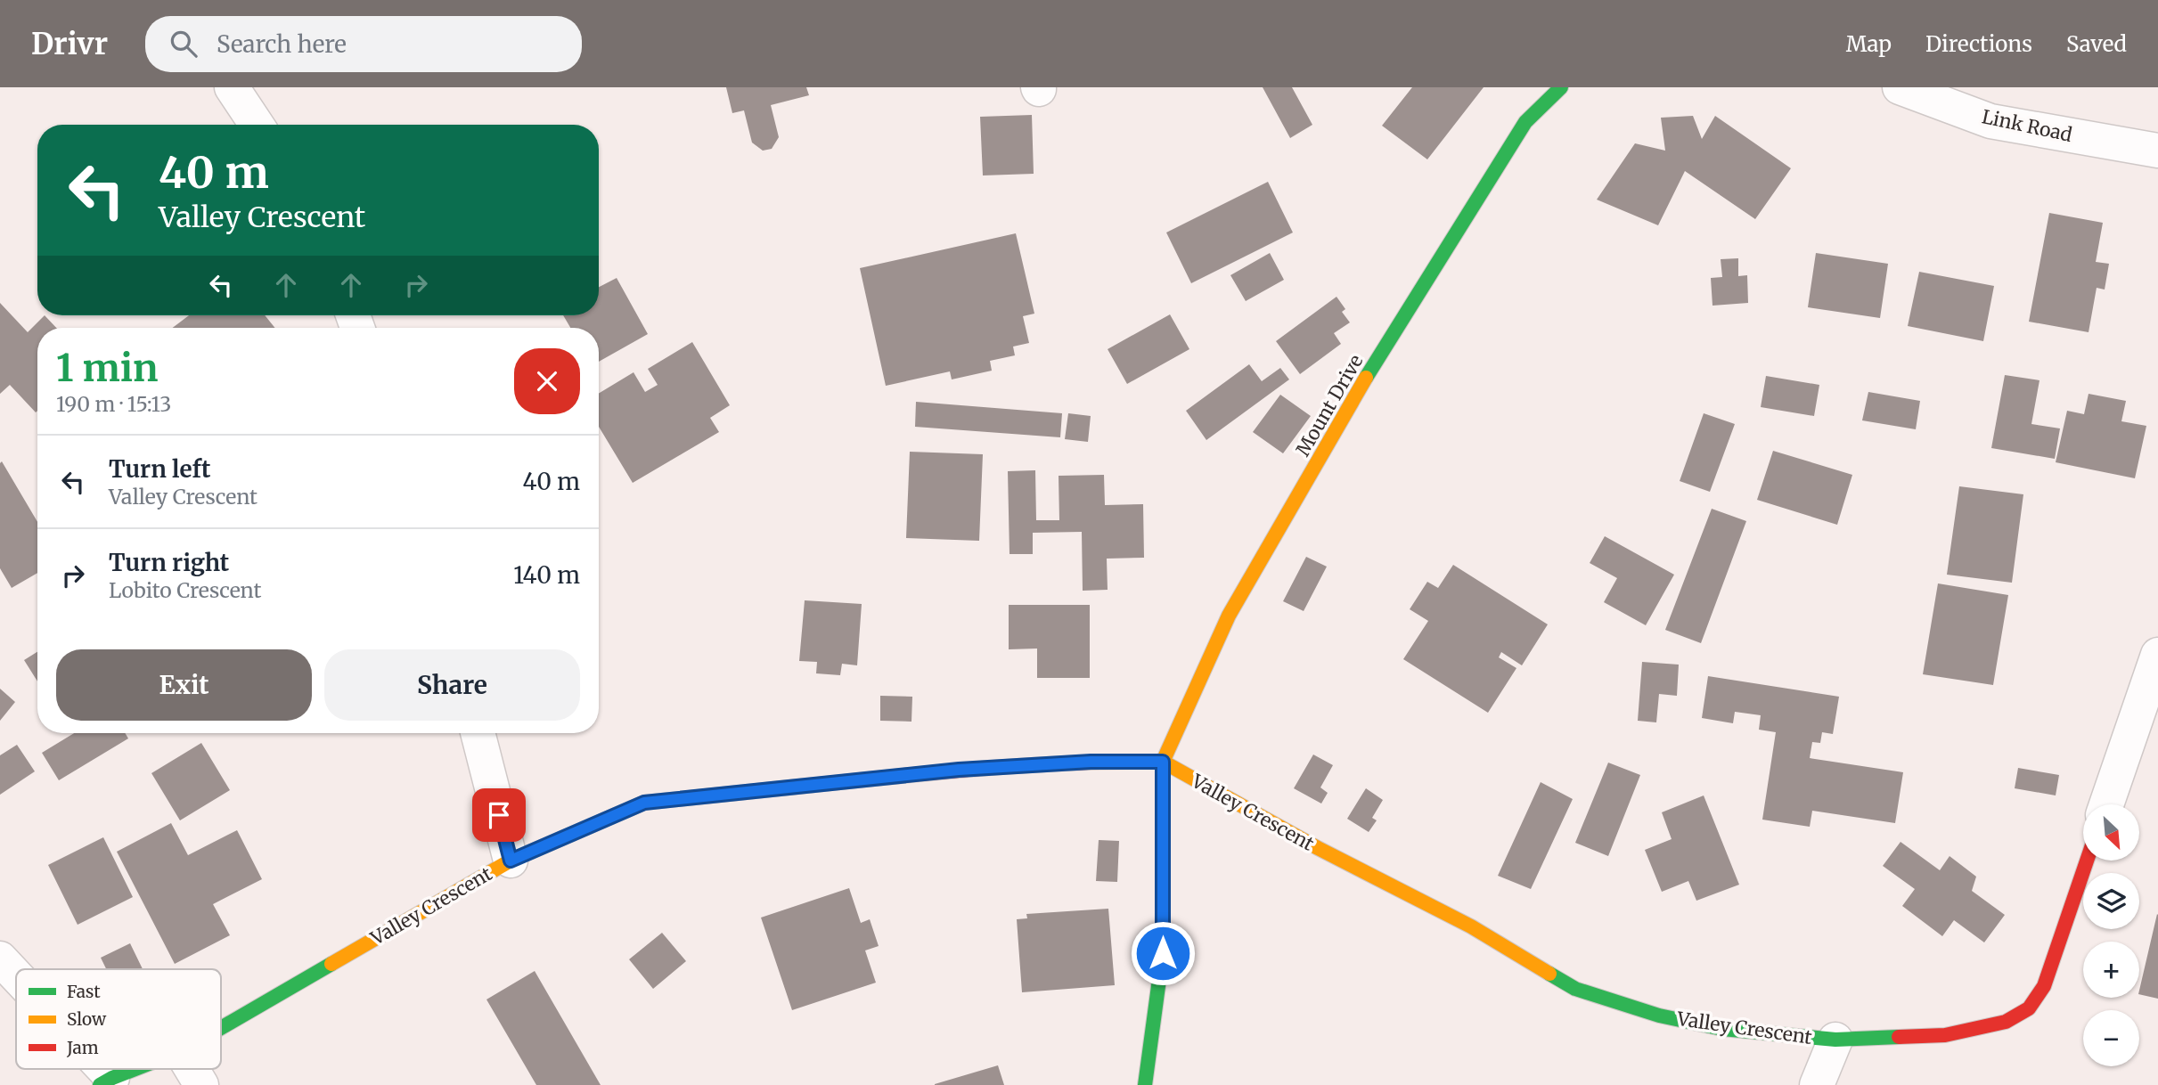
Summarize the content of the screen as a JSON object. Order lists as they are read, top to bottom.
{
  "streets": {
    "street": ["Link Road", "Mount Drive", "Valley Crescent"]
  },
  "crossings": [
    ["Mount Drive", "Valley Crescent"]
  ],
  "legend": ["Fast", "Slow", "Jam"],
  "north": "bottom right",
  "page": {
    "header": "Drivr",
    "search": "Search here",
    "nav": ["Map", "Directions", "Saved"],
    "turn": ["40 m", "Valley Crescent"],
    "heading": ["1 min", "190 m · 15:13"],
    "list": [
      {
        "name": "Turn left",
        "note": "Valley Crescent",
        "value": "40 m"
      },
      {
        "name": "Turn right",
        "note": "Lobito Crescent",
        "value": "140 m"
      }
    ],
    "buttons": ["Exit", "Share"],
    "map_buttons": ["+", "−"]
  }
}
